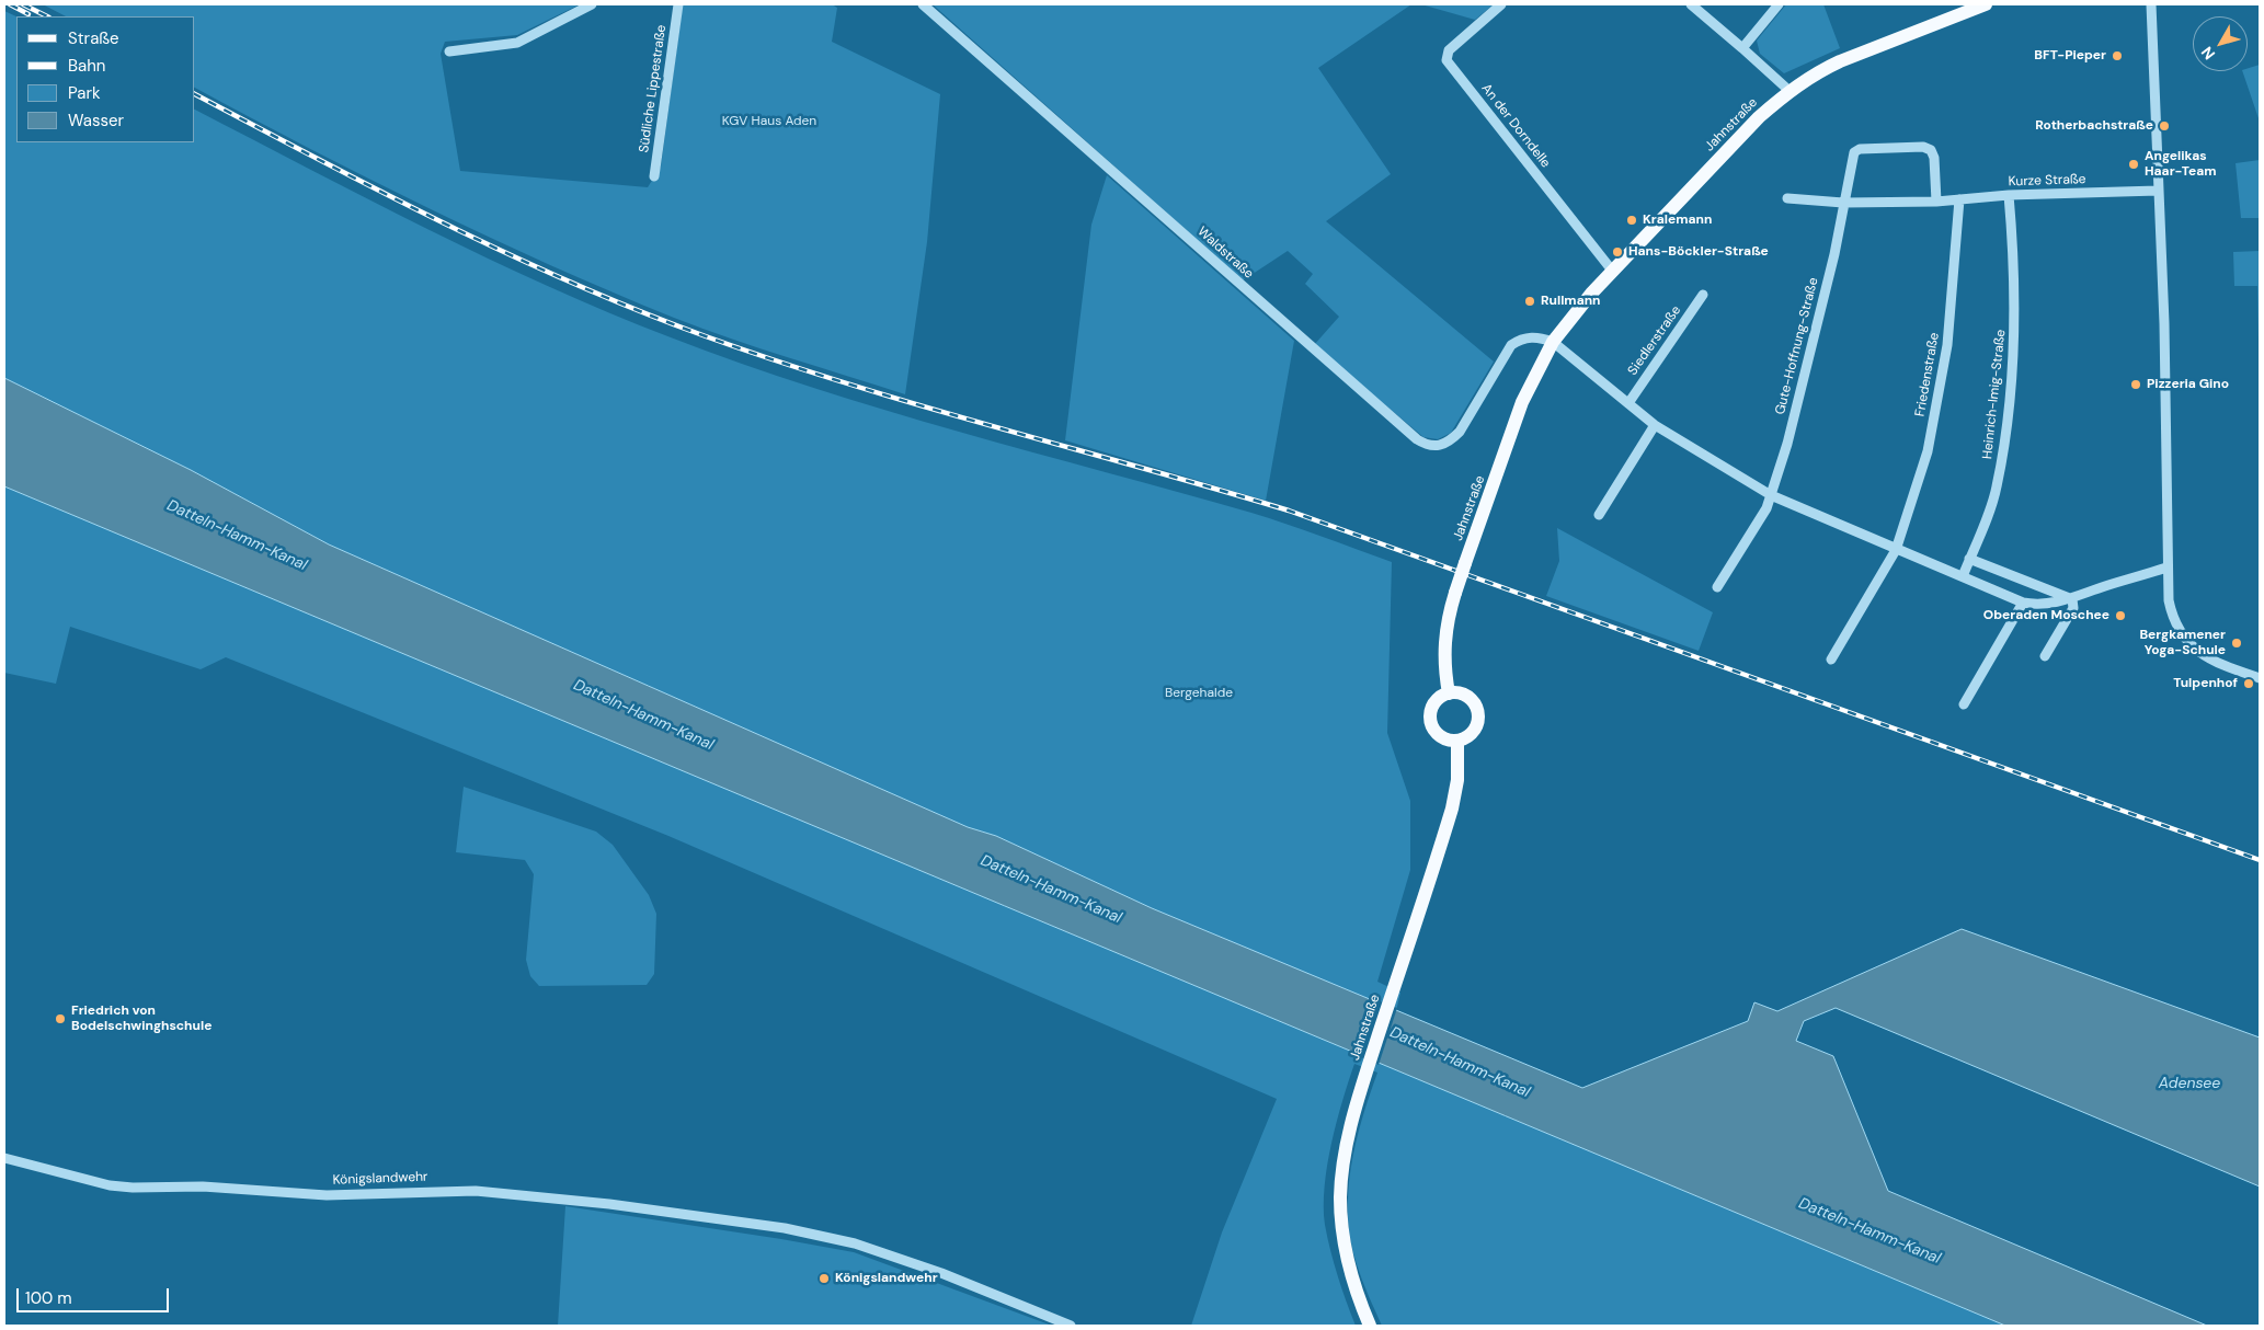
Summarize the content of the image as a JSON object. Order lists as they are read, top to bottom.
{
  "streets": {
    "main road": ["Jahnstraße"],
    "street": [
      "Südliche Lippestraße",
      "An der Dorndelle",
      "Kurze Straße",
      "Waldstraße",
      "Siedlerstraße",
      "Gute-Hoffnung-Straße",
      "Friedenstraße",
      "Heinrich-Imig-Straße",
      "Königslandwehr"
    ]
  },
  "crossings": [
    ["Jahnstraße", "An der Dorndelle"],
    ["Jahnstraße", "Waldstraße"],
    ["Kurze Straße", "Gute-Hoffnung-Straße"],
    ["Kurze Straße", "Friedenstraße"],
    ["Kurze Straße", "Heinrich-Imig-Straße"]
  ],
  "water": ["Datteln-Hamm-Kanal", "Adensee"],
  "parks": ["KGV Haus Aden", "Bergehalde"],
  "places": [
    "BFT-Pieper",
    "Rotherbachstraße",
    "Angelikas Haar-Team",
    "Kralemann",
    "Hans-Böckler-Straße",
    "Rullmann",
    "Pizzeria Gino",
    "Oberaden Moschee",
    "Bergkamener Yoga-Schule",
    "Tulpenhof",
    "Friedrich von Bodelschwinghschule",
    "Königslandwehr"
  ],
  "legend": [
    "Straße",
    "Bahn",
    "Park",
    "Wasser"
  ],
  "scale_bar": "100 m",
  "north": "bottom left"
}
